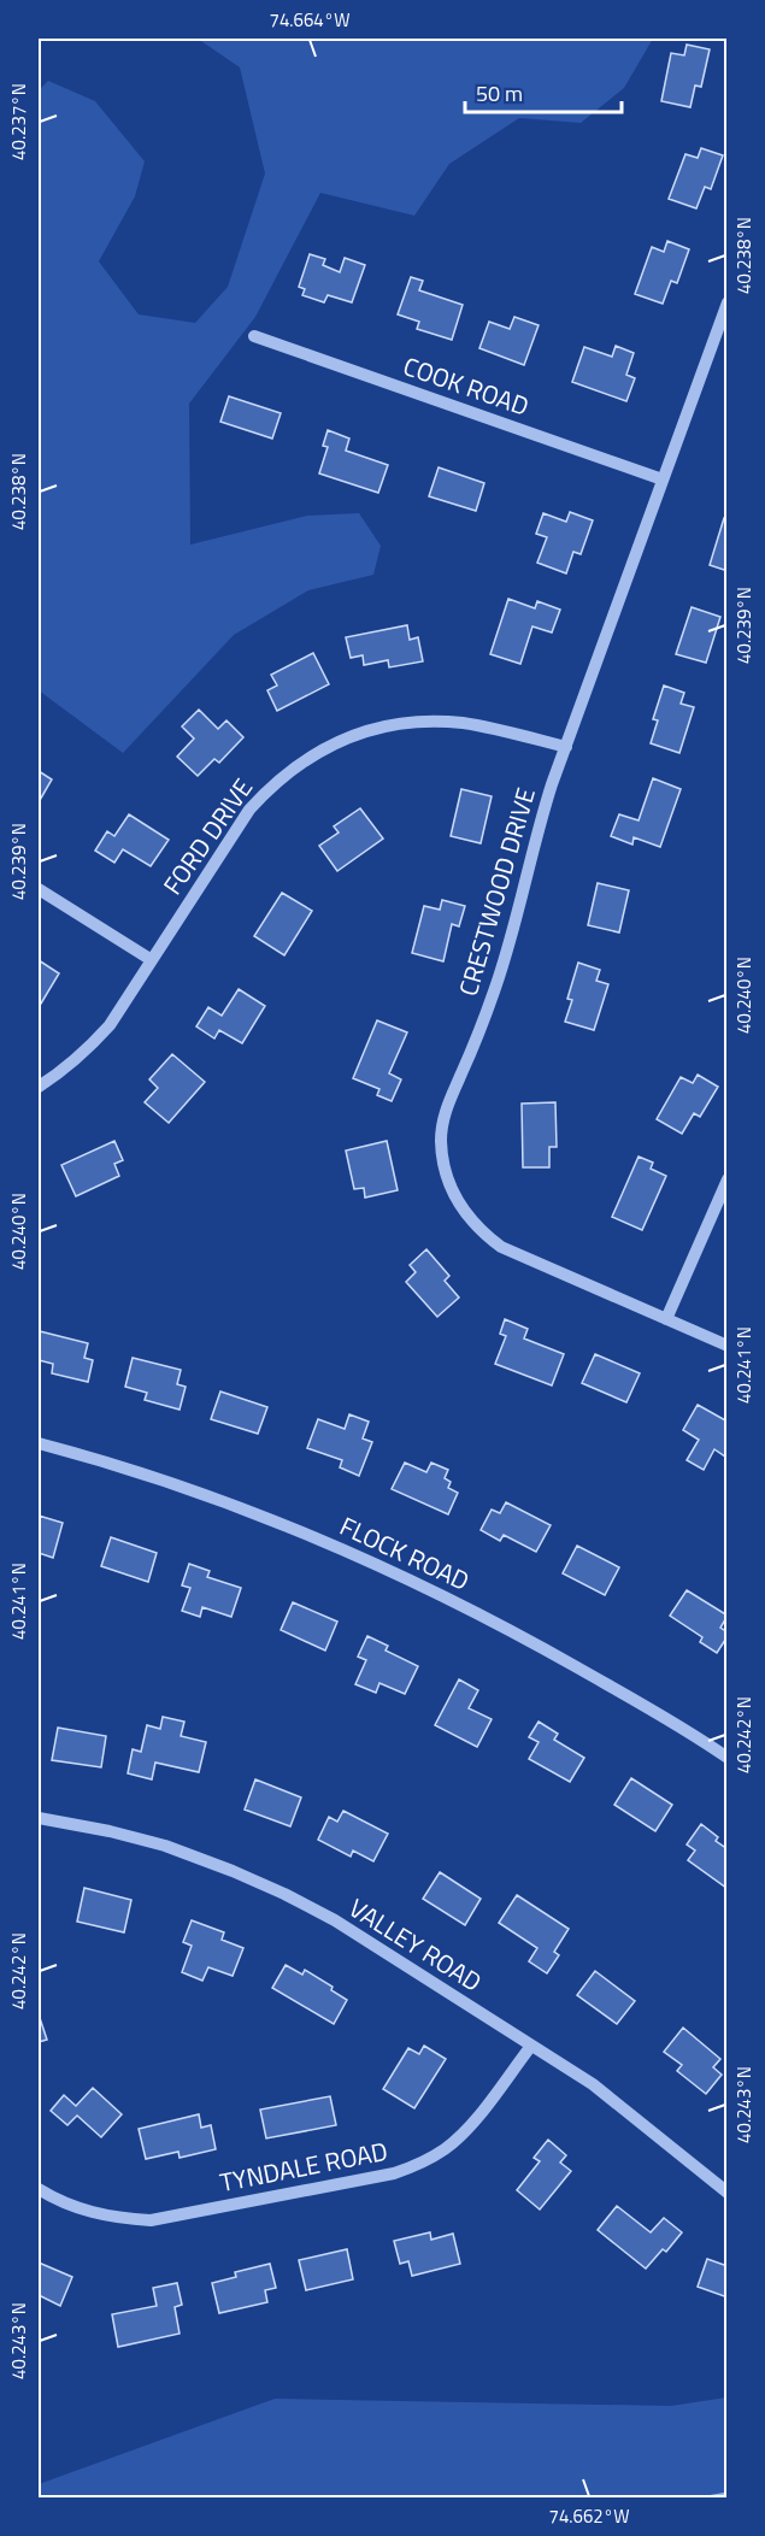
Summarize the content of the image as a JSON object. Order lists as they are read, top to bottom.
{
  "streets": {
    "street": [
      "COOK ROAD",
      "FORD DRIVE",
      "CRESTWOOD DRIVE",
      "FLOCK ROAD",
      "VALLEY ROAD",
      "TYNDALE ROAD"
    ]
  },
  "crossings": [
    ["COOK ROAD", "CRESTWOOD DRIVE"],
    ["FORD DRIVE", "CRESTWOOD DRIVE"],
    ["VALLEY ROAD", "TYNDALE ROAD"]
  ],
  "scale_bar": "50 m",
  "coordinates": [
    "74.664°W",
    "40.237°N",
    "40.238°N",
    "40.239°N",
    "40.240°N",
    "40.241°N",
    "40.242°N",
    "40.243°N",
    "74.662°W"
  ]
}
